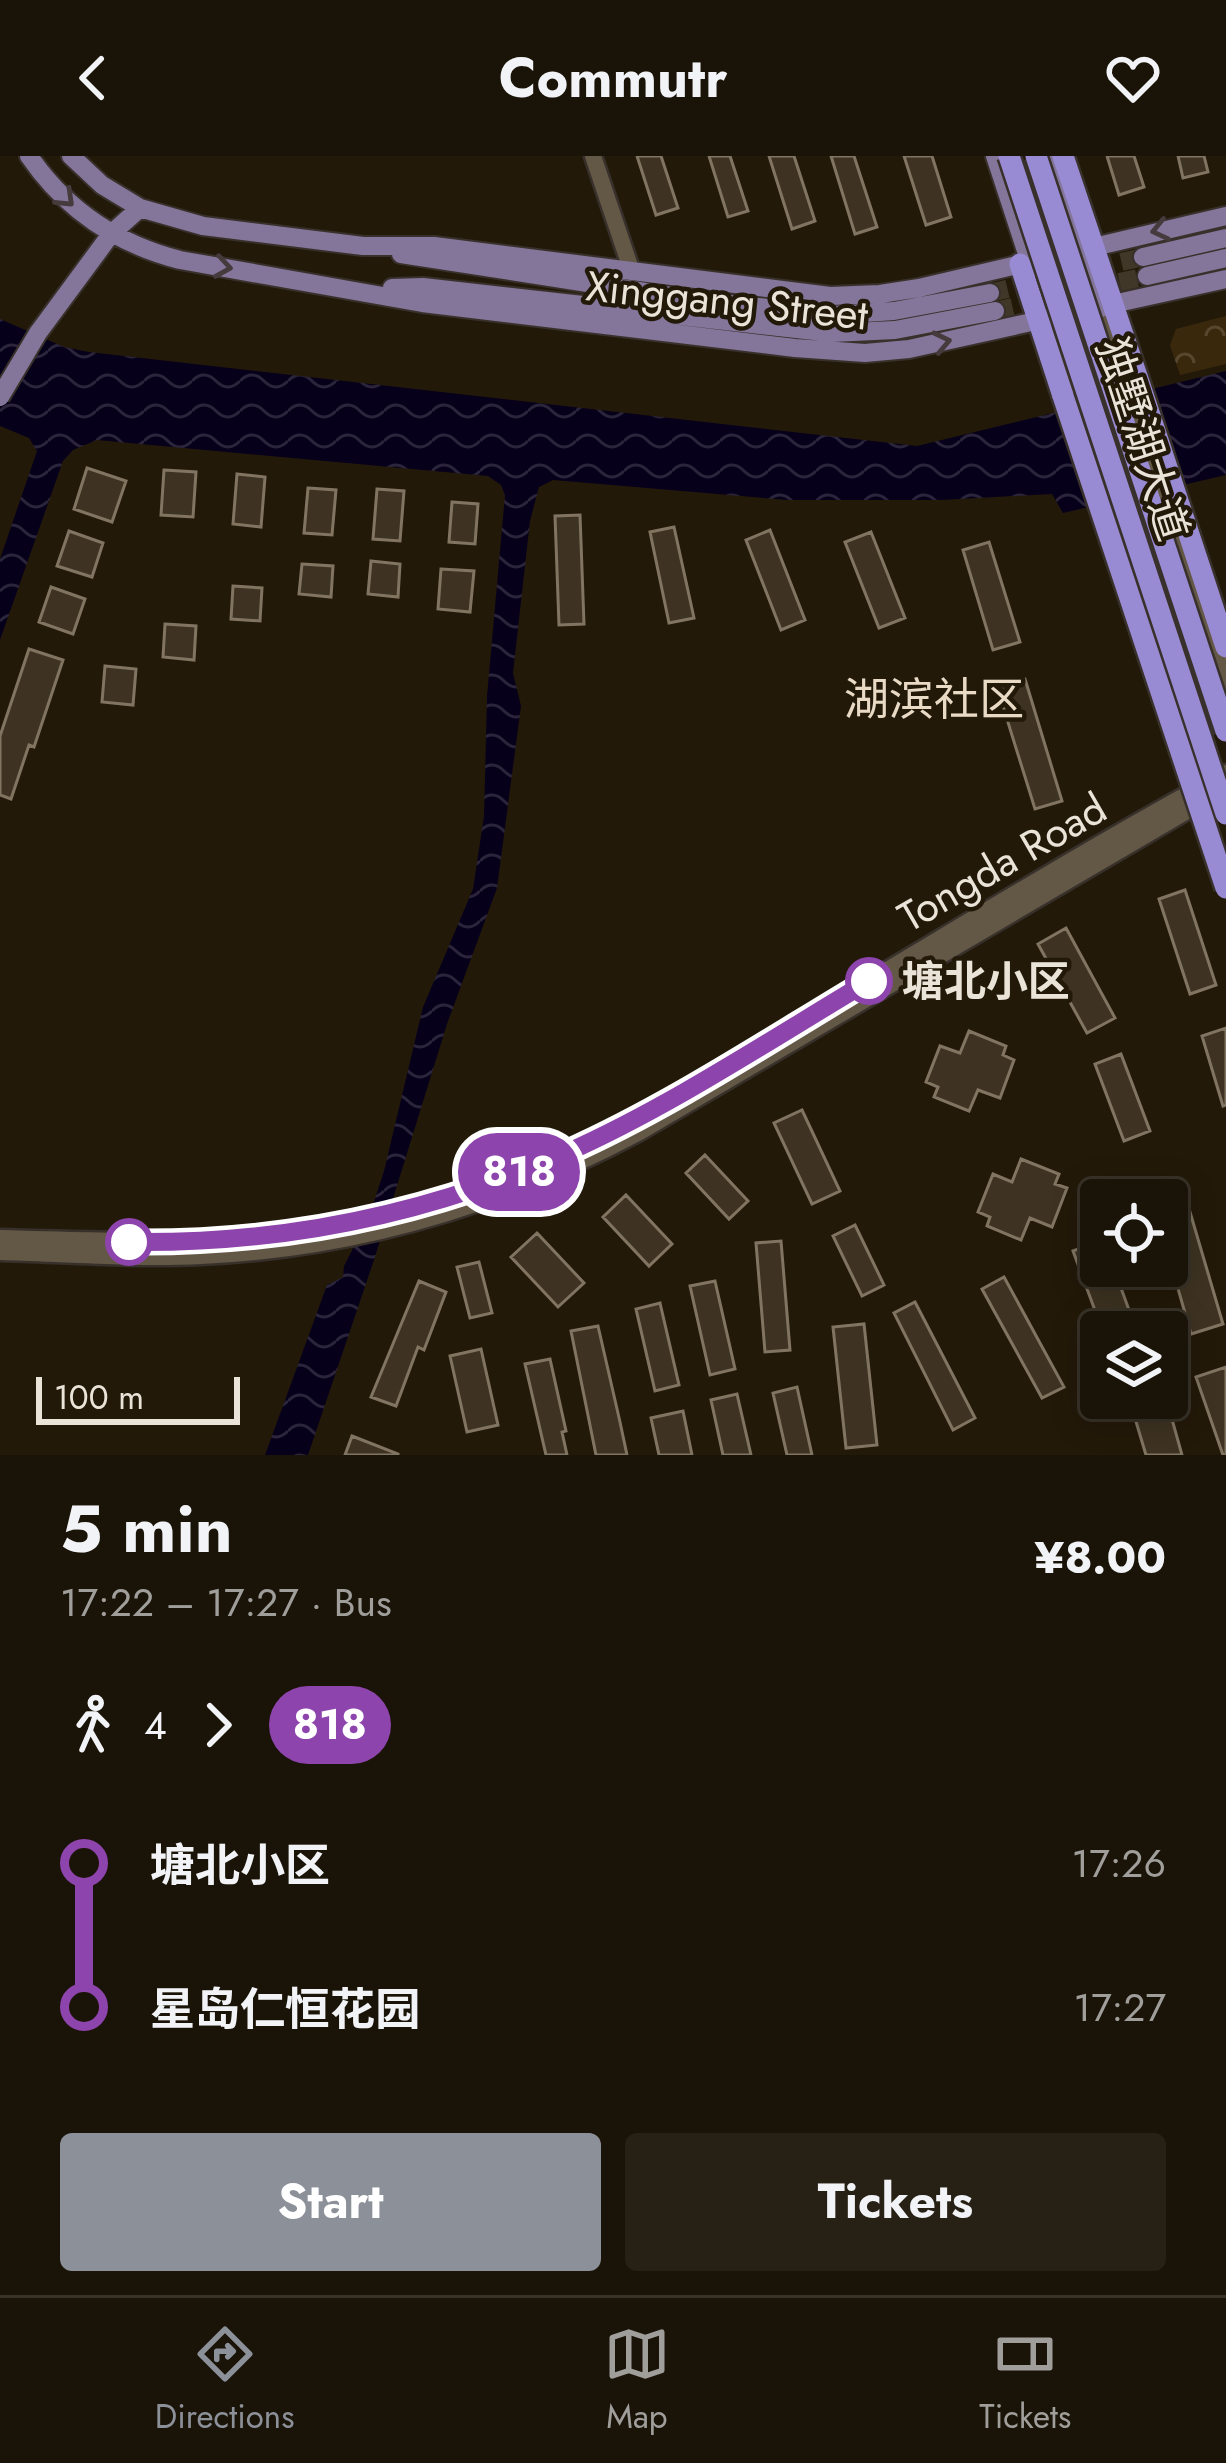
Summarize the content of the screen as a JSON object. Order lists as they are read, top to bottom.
{
  "streets": {
    "highway": ["独墅湖大道"],
    "main road": ["Xinggang Street", "Tongda Road"]
  },
  "districts": ["湖滨社区"],
  "places": ["塘北小区"],
  "lines": ["bus line 818"],
  "scale_bar": "100 m",
  "page": {
    "header": "Commutr",
    "on_map": "818",
    "scale": "100 m",
    "heading": ["5 min", "17:22 – 17:27 · Bus", "¥8.00"],
    "legs": ["4", "818"],
    "list": [
      {
        "name": "塘北小区",
        "value": "17:26"
      },
      {
        "name": "星岛仁恒花园",
        "value": "17:27"
      }
    ],
    "buttons": ["Start", "Tickets"],
    "tabs": ["Directions", "Map", "Tickets"]
  }
}
